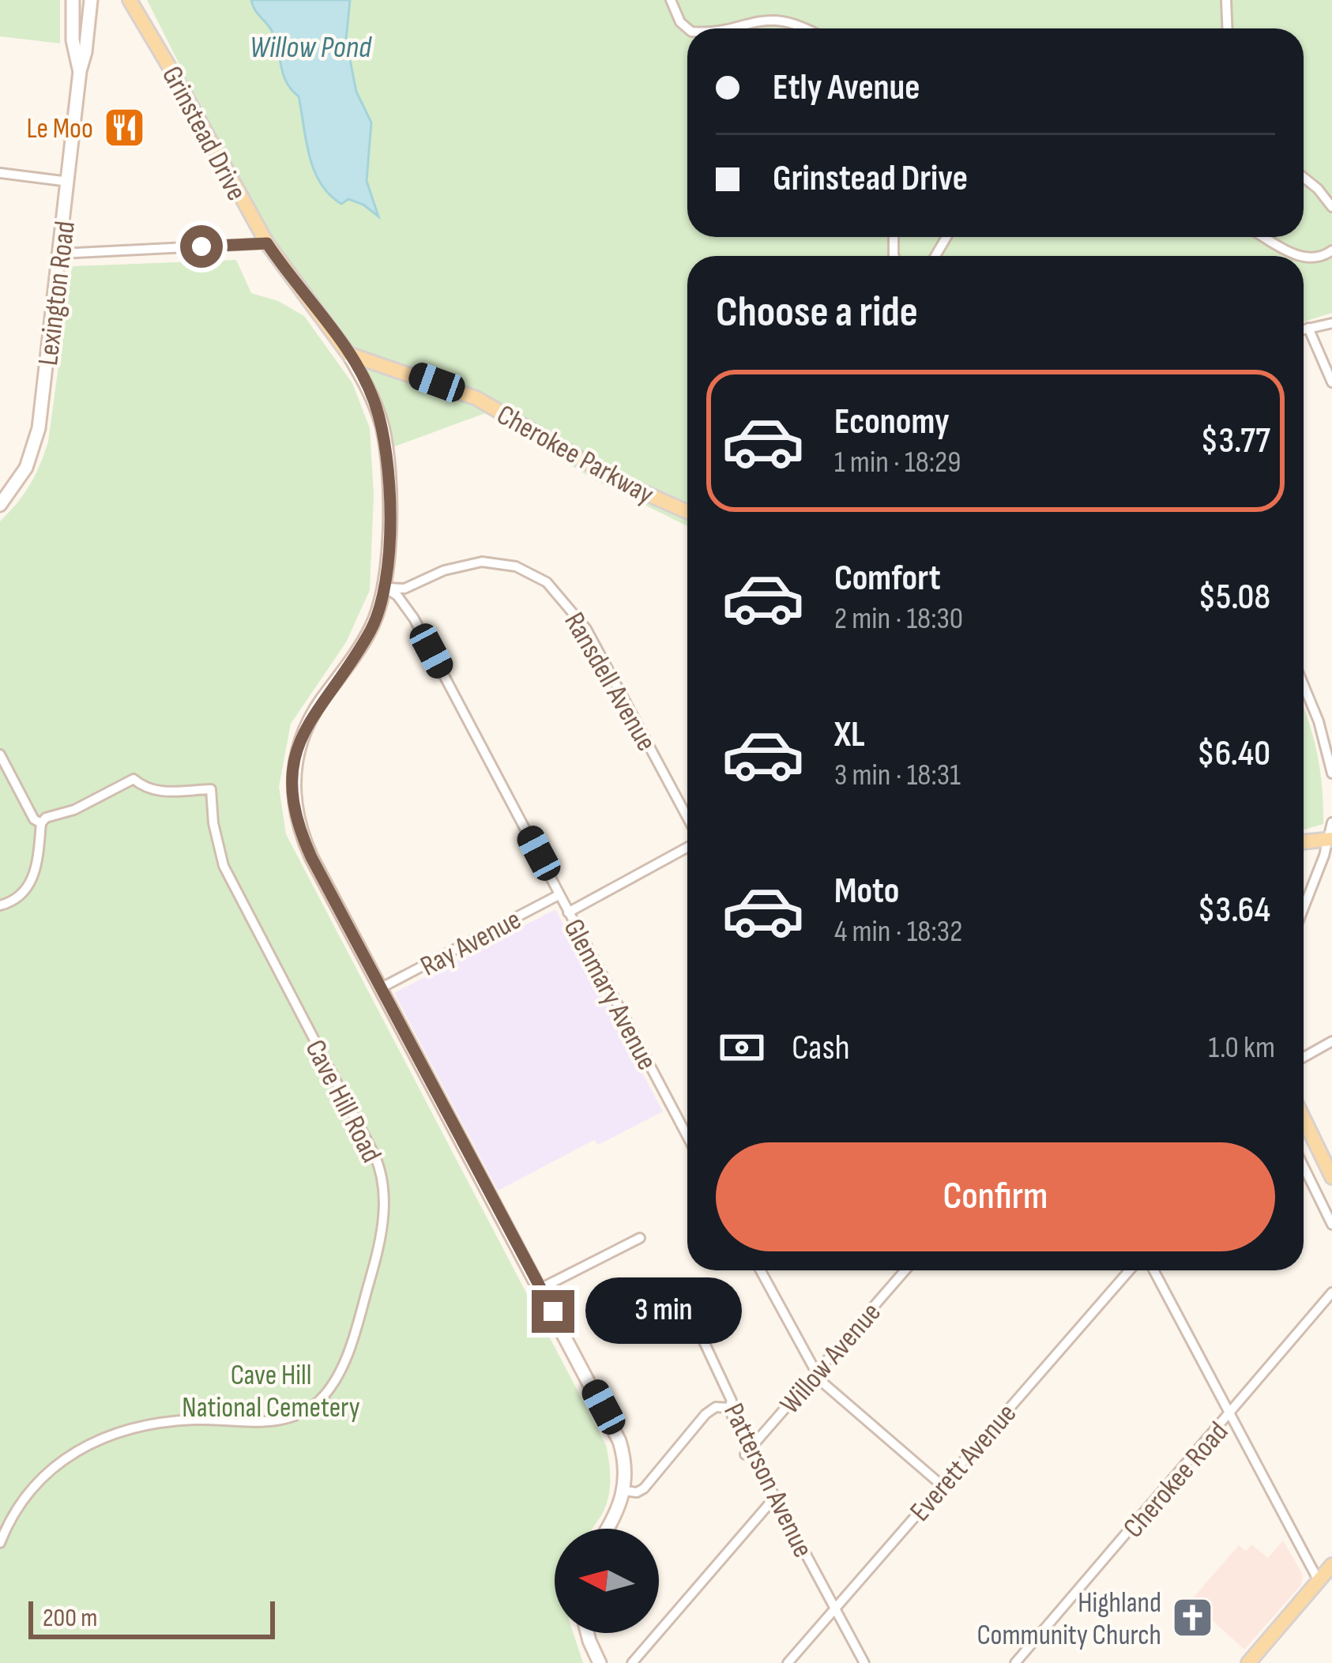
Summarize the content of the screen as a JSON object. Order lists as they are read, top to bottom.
{
  "streets": {
    "main road": ["Grinstead Drive", "Lexington Road", "Cherokee Parkway"],
    "street": [
      "Ransdell Avenue",
      "Ray Avenue",
      "Glenmary Avenue",
      "Cave Hill Road",
      "Willow Avenue",
      "Everett Avenue",
      "Cherokee Road",
      "Patterson Avenue"
    ]
  },
  "crossings": [
    ["Grinstead Drive", "Cherokee Parkway"],
    ["Grinstead Drive", "Ransdell Avenue"],
    ["Grinstead Drive", "Ray Avenue"],
    ["Grinstead Drive", "Glenmary Avenue"],
    ["Ransdell Avenue", "Glenmary Avenue"],
    ["Ray Avenue", "Glenmary Avenue"],
    ["Willow Avenue", "Patterson Avenue"],
    ["Everett Avenue", "Patterson Avenue"]
  ],
  "water": ["Willow Pond"],
  "parks": ["Cave Hill National Cemetery"],
  "places": {
    "restaurant": ["Le Moo"],
    "church": ["Highland Community Church"]
  },
  "scale_bar": "200 m",
  "north": "left",
  "page": {
    "banner": ["Etly Avenue", "Grinstead Drive"],
    "heading": "Choose a ride",
    "list": [
      {
        "name": "Economy",
        "note": "1 min · 18:29",
        "value": "$3.77"
      },
      {
        "name": "Comfort",
        "note": "2 min · 18:30",
        "value": "$5.08"
      },
      {
        "name": "XL",
        "note": "3 min · 18:31",
        "value": "$6.40"
      },
      {
        "name": "Moto",
        "note": "4 min · 18:32",
        "value": "$3.64"
      }
    ],
    "pay": ["Cash", "1.0 km"],
    "buttons": "Confirm",
    "bubble": "3 min",
    "scale": "200 m"
  }
}
